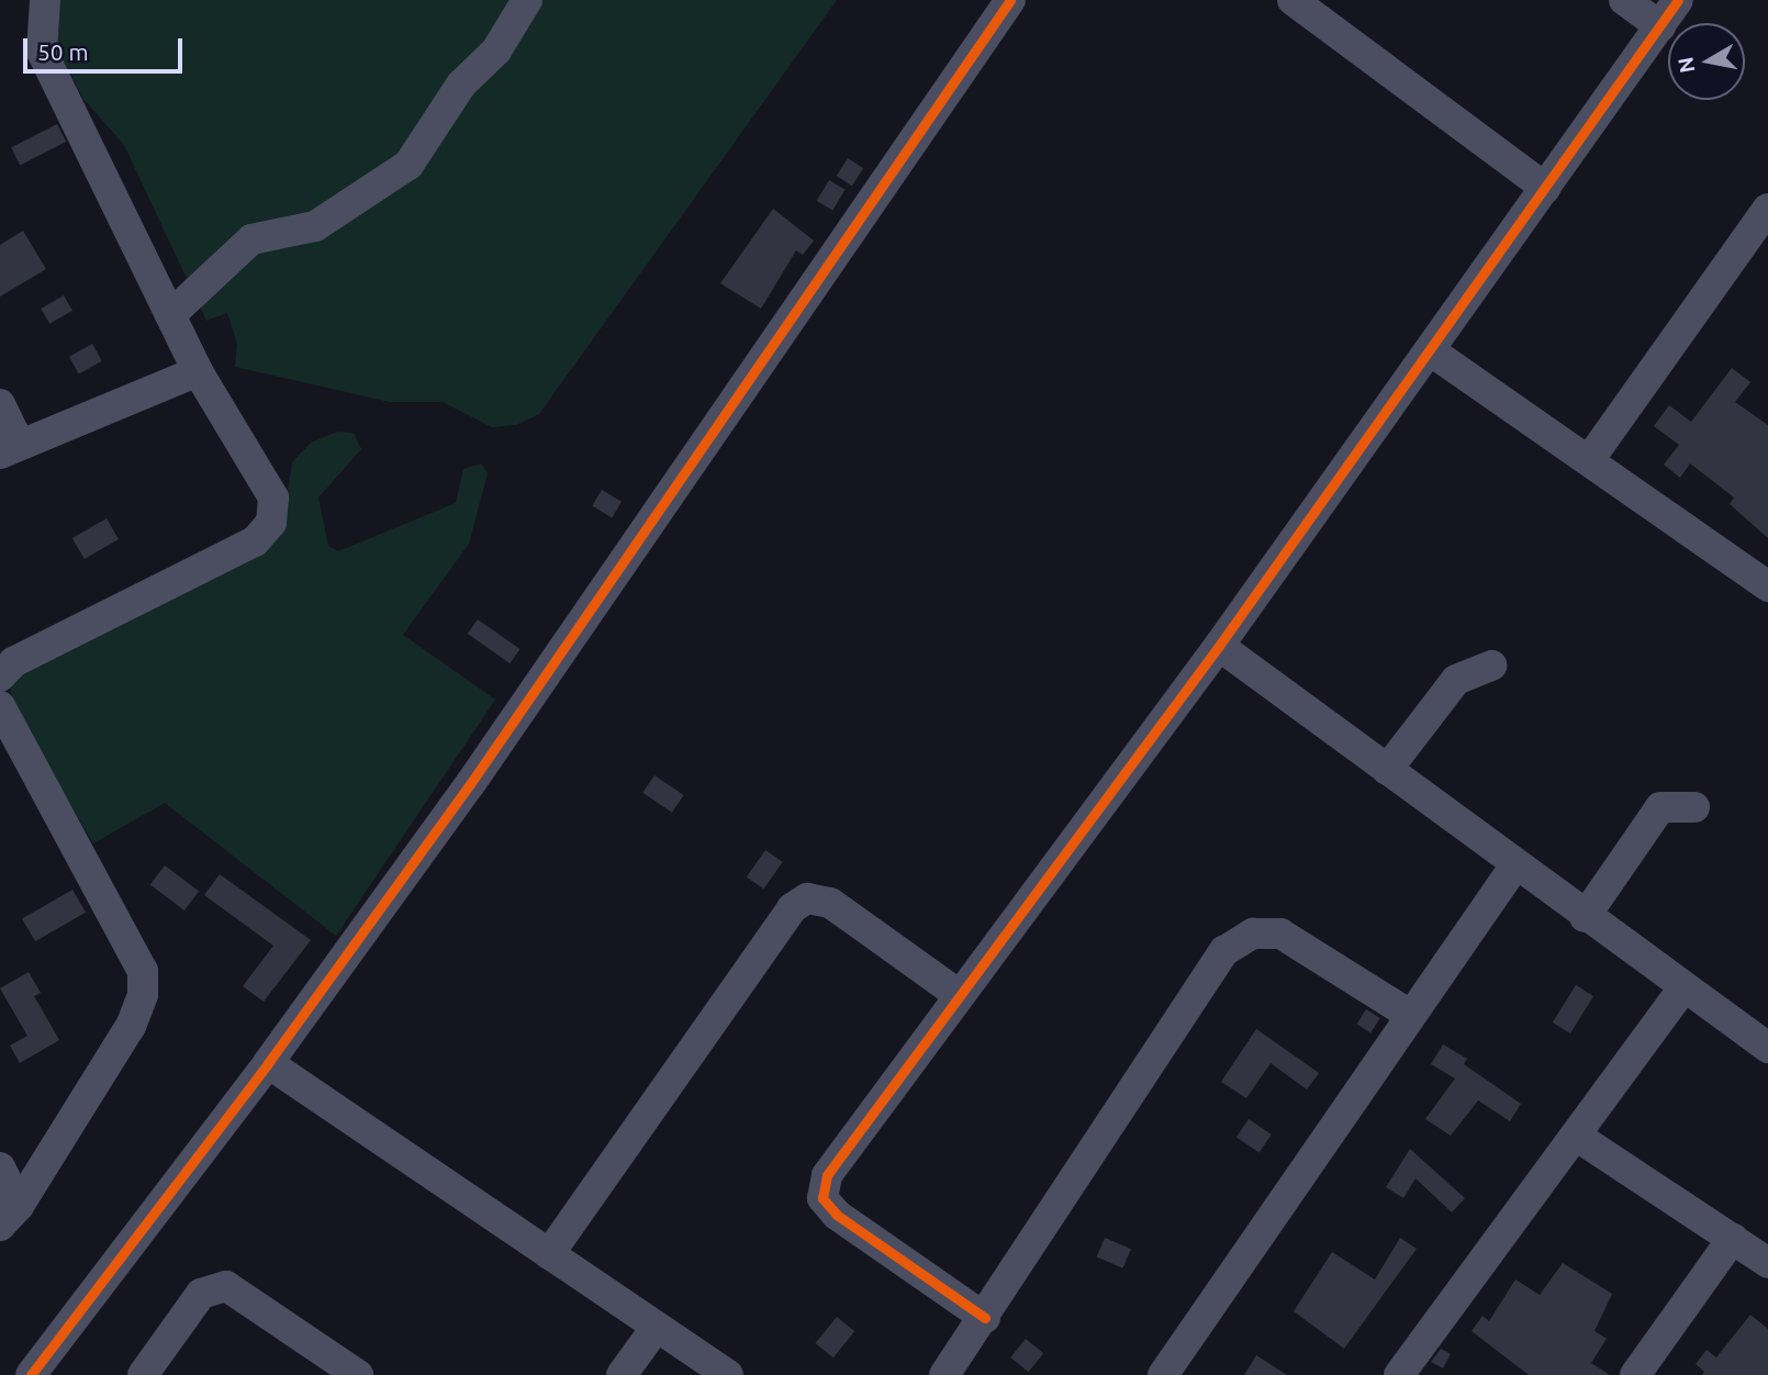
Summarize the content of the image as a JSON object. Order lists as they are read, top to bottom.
{
  "scale_bar": "50 m",
  "north": "left"
}
